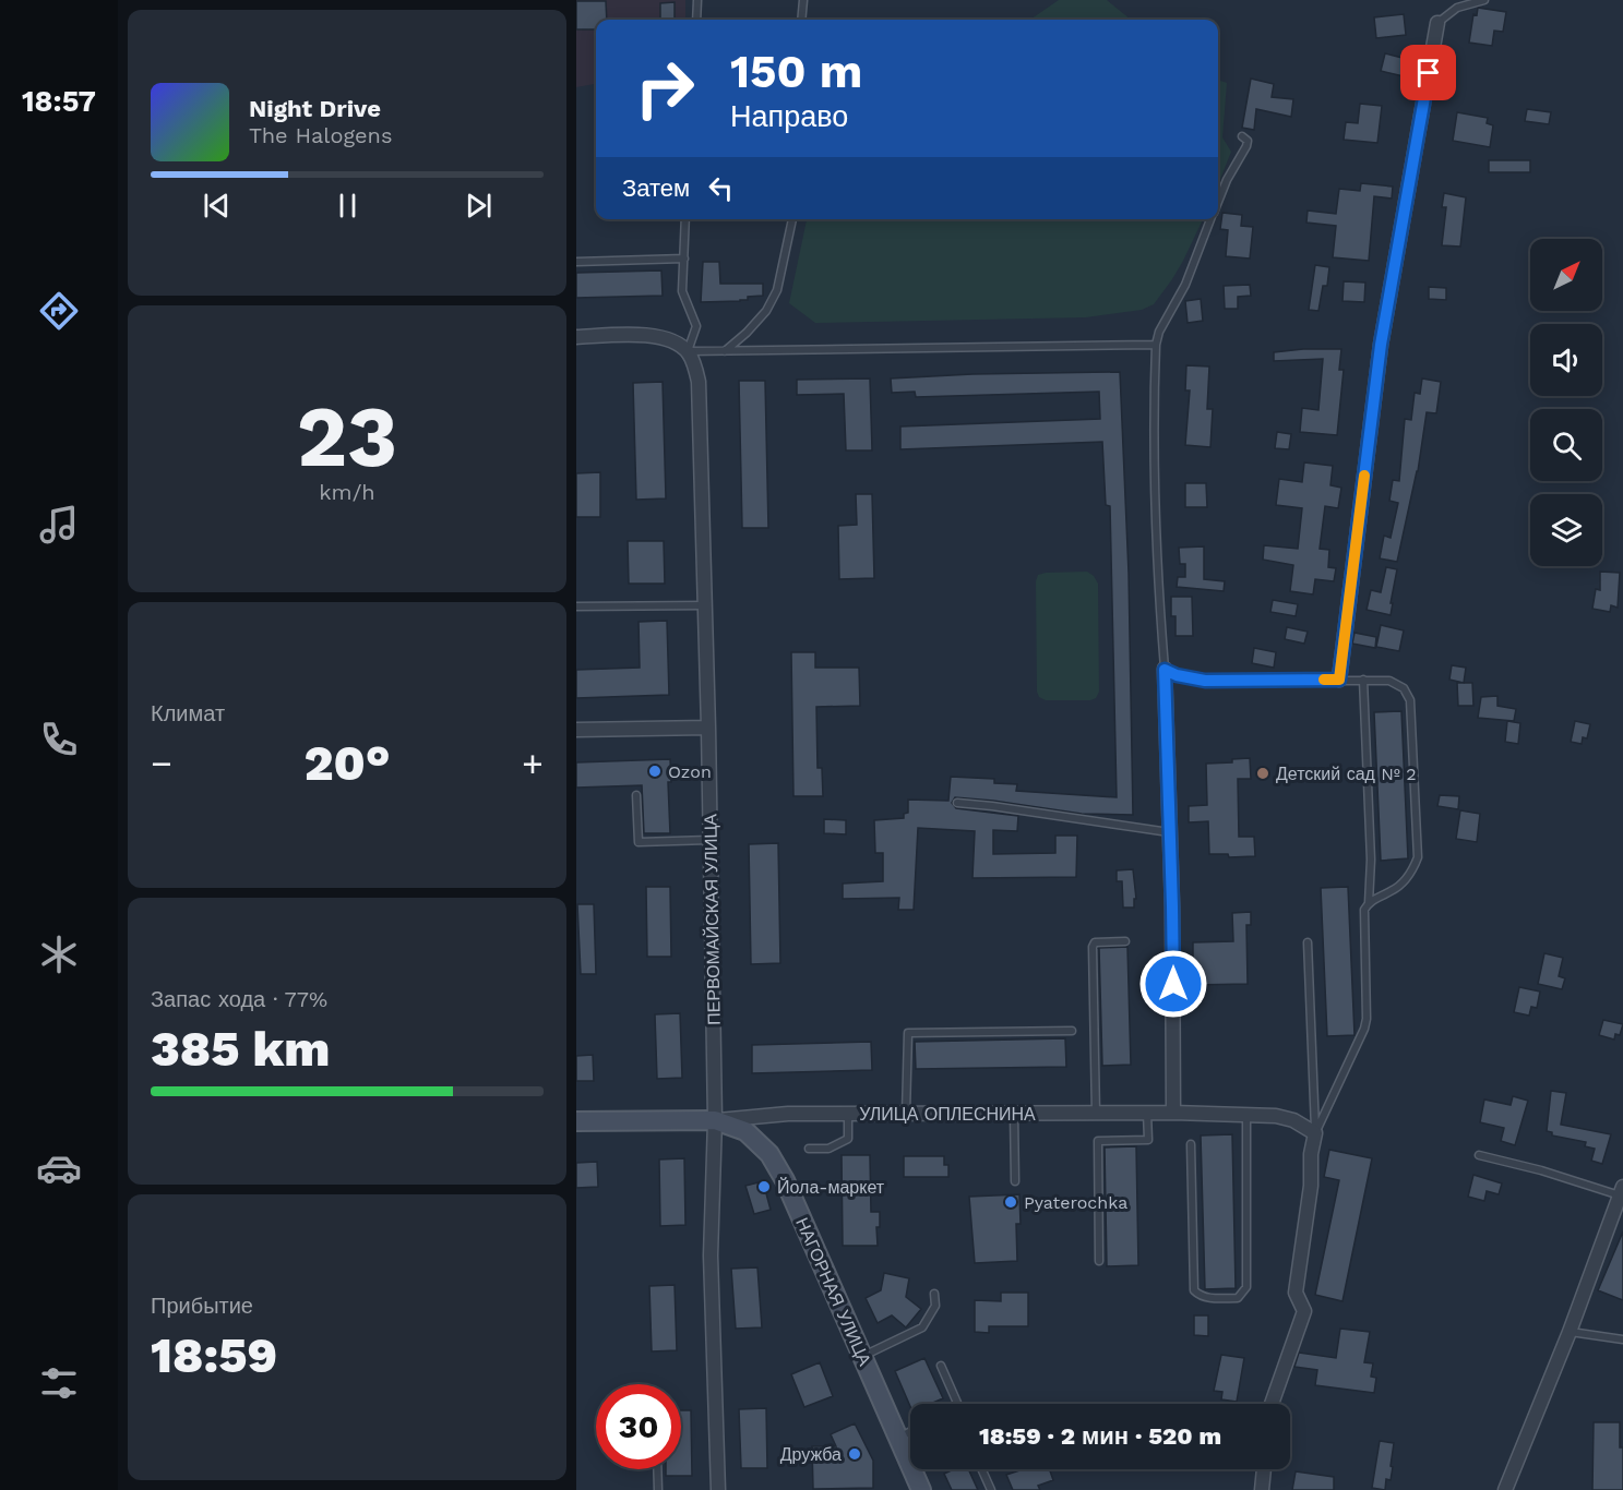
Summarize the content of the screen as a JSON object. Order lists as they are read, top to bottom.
{
  "streets": {
    "main road": ["УЛИЦА ОПЛЕСНИНА", "НАГОРНАЯ УЛИЦА"],
    "street": ["ПЕРВОМАЙСКАЯ УЛИЦА"]
  },
  "crossings": [
    ["ПЕРВОМАЙСКАЯ УЛИЦА", "УЛИЦА ОПЛЕСНИНА"],
    ["ПЕРВОМАЙСКАЯ УЛИЦА", "НАГОРНАЯ УЛИЦА"],
    ["УЛИЦА ОПЛЕСНИНА", "НАГОРНАЯ УЛИЦА"]
  ],
  "places": [
    "Ozon",
    "Детский сад № 2",
    "Йола-маркет",
    "Pyaterochka",
    "Дружба"
  ],
  "north": "top right",
  "page": {
    "tabs": "18:57",
    "turn": ["150 m", "Направо"],
    "song": ["Night Drive", "The Halogens"],
    "then": "Затем",
    "tile": [
      ["23", "km/h"],
      "Климат",
      ["Запас хода · 77%", "385 km"],
      ["Прибытие", "18:59"]
    ],
    "heat": ["−", "20°", "+"],
    "limit": "30",
    "trip": "18:59 · 2 мин · 520 m"
  }
}
